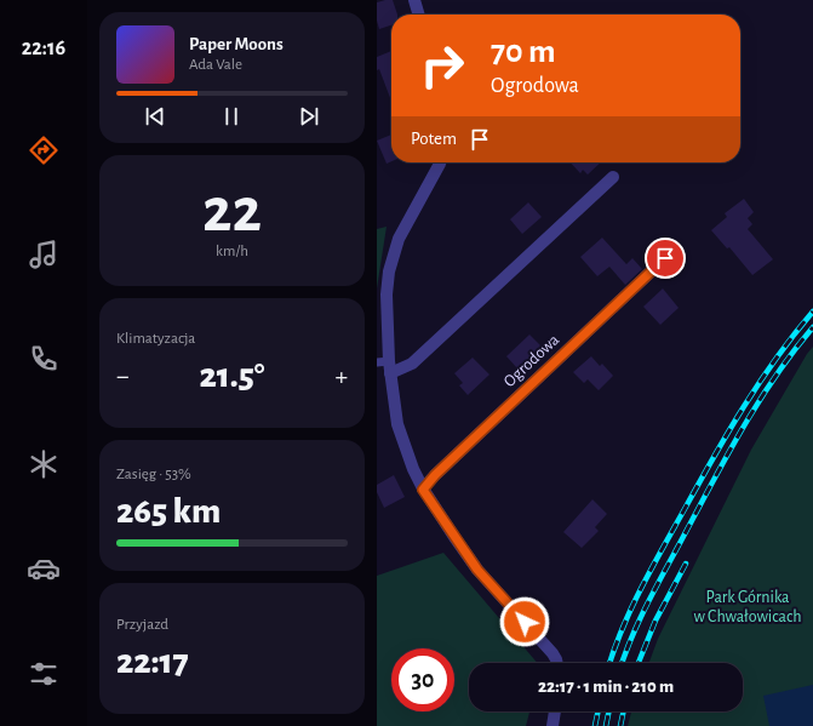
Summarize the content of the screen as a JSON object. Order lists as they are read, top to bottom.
{
  "streets": {
    "street": ["Ogrodowa"]
  },
  "parks": ["Park Górnika w Chwałowicach"],
  "page": {
    "tabs": "22:16",
    "turn": ["70 m", "Ogrodowa"],
    "song": ["Paper Moons", "Ada Vale"],
    "then": "Potem",
    "tile": [
      ["22", "km/h"],
      "Klimatyzacja",
      ["Zasięg · 53%", "265 km"],
      ["Przyjazd", "22:17"]
    ],
    "heat": ["−", "21.5°", "+"],
    "limit": "30",
    "trip": "22:17 · 1 min · 210 m"
  }
}
